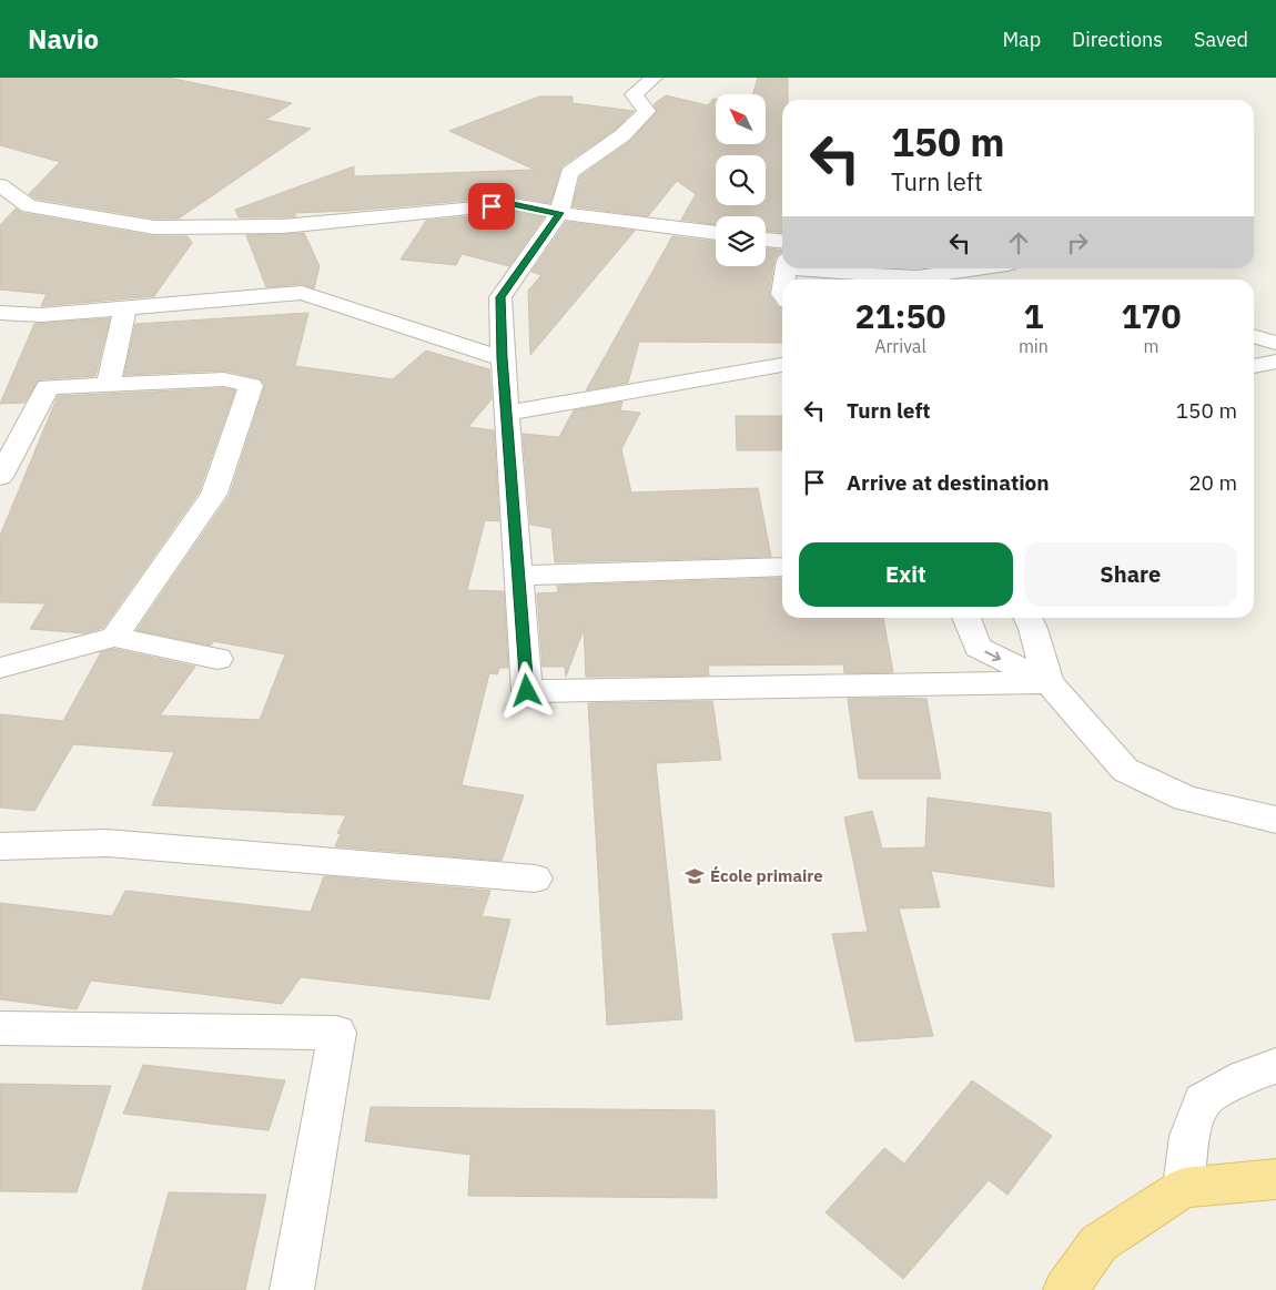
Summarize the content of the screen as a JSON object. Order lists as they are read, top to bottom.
{
  "places": {
    "school or university": ["École primaire"]
  },
  "north": "top left",
  "page": {
    "header": "Navio",
    "nav": ["Map", "Directions", "Saved"],
    "turn": ["150 m", "Turn left"],
    "eta": [
      "21:50",
      "Arrival",
      "1",
      "min",
      "170",
      "m"
    ],
    "list": [
      {
        "name": "Turn left",
        "value": "150 m"
      },
      {
        "name": "Arrive at destination",
        "value": "20 m"
      }
    ],
    "buttons": ["Exit", "Share"]
  }
}
